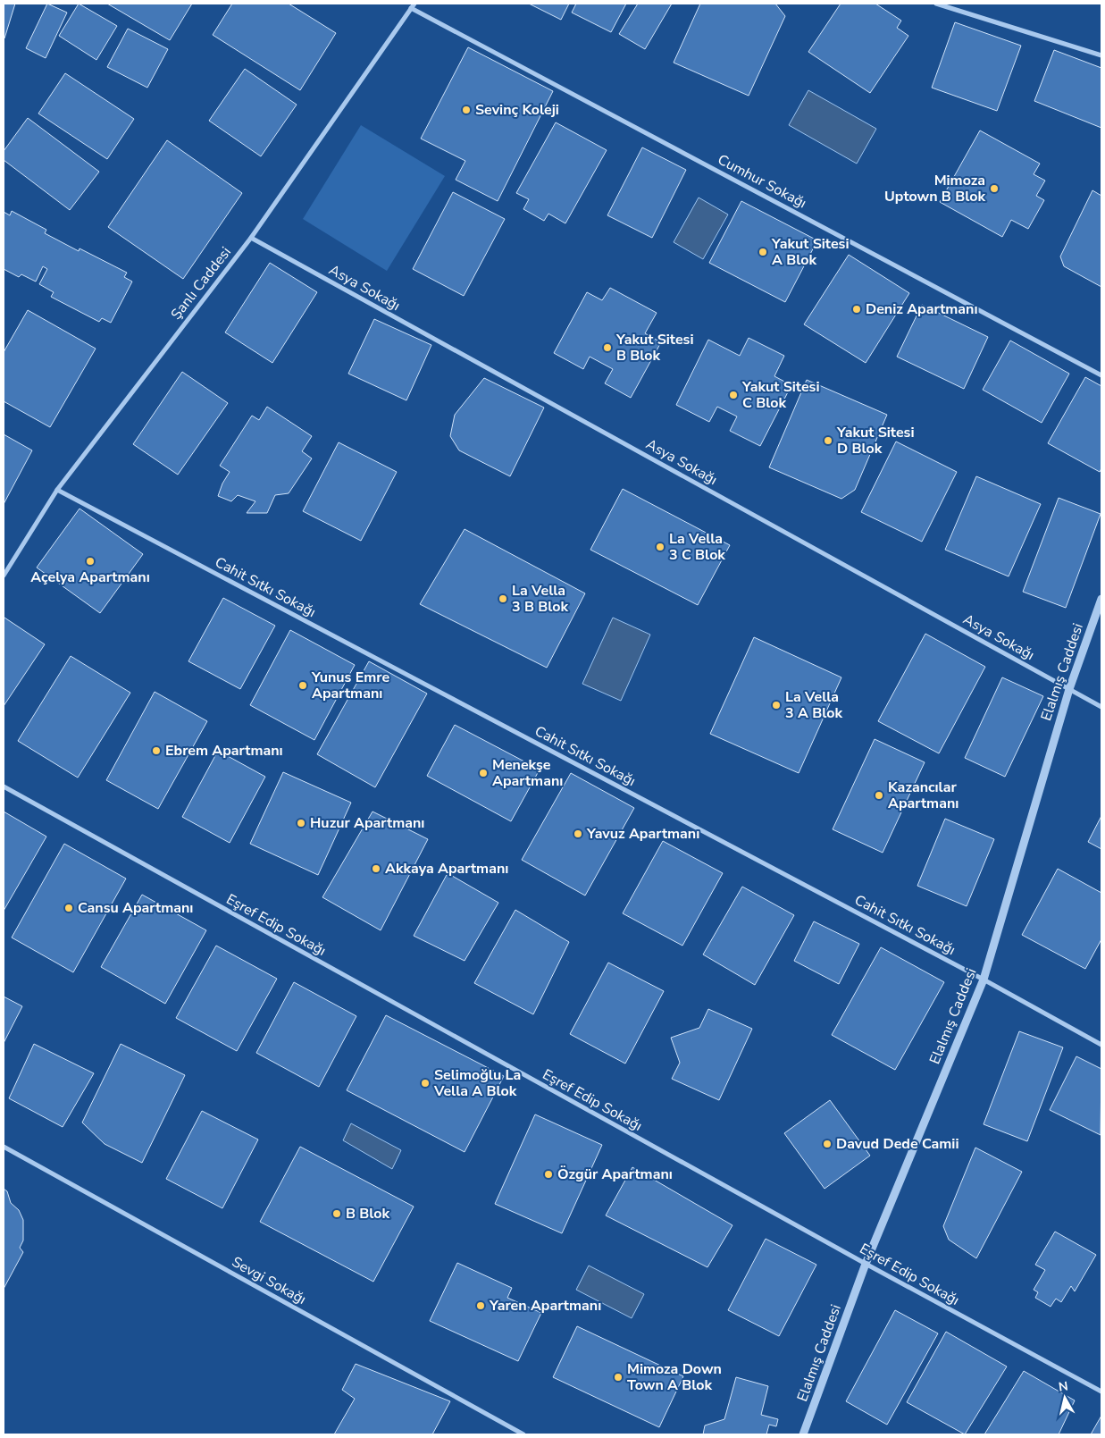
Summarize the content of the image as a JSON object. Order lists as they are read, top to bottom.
{
  "streets": {
    "street": [
      "Cumhur Sokağı",
      "Şanlı Caddesi",
      "Asya Sokağı",
      "Cahit Sıtkı Sokağı",
      "Elalmış Caddesi",
      "Eşref Edip Sokağı",
      "Sevgi Sokağı"
    ]
  },
  "crossings": [
    ["Cumhur Sokağı", "Şanlı Caddesi"],
    ["Şanlı Caddesi", "Asya Sokağı"],
    ["Şanlı Caddesi", "Cahit Sıtkı Sokağı"],
    ["Asya Sokağı", "Elalmış Caddesi"],
    ["Cahit Sıtkı Sokağı", "Elalmış Caddesi"],
    ["Elalmış Caddesi", "Eşref Edip Sokağı"]
  ],
  "places": [
    "Sevinç Koleji",
    "Mimoza Uptown B Blok",
    "Yakut Sitesi A Blok",
    "Deniz Apartmanı",
    "Yakut Sitesi B Blok",
    "Yakut Sitesi C Blok",
    "Yakut Sitesi D Blok",
    "La Vella 3 C Blok",
    "Açelya Apartmanı",
    "La Vella 3 B Blok",
    "Yunus Emre Apartmanı",
    "La Vella 3 A Blok",
    "Ebrem Apartmanı",
    "Menekşe Apartmanı",
    "Kazancılar Apartmanı",
    "Huzur Apartmanı",
    "Yavuz Apartmanı",
    "Akkaya Apartmanı",
    "Cansu Apartmanı",
    "Selimoğlu La Vella A Blok",
    "Davud Dede Camii",
    "Özgür Apartmanı",
    "B Blok",
    "Yaren Apartmanı",
    "Mimoza Down Town A Blok"
  ],
  "north": "top"
}
